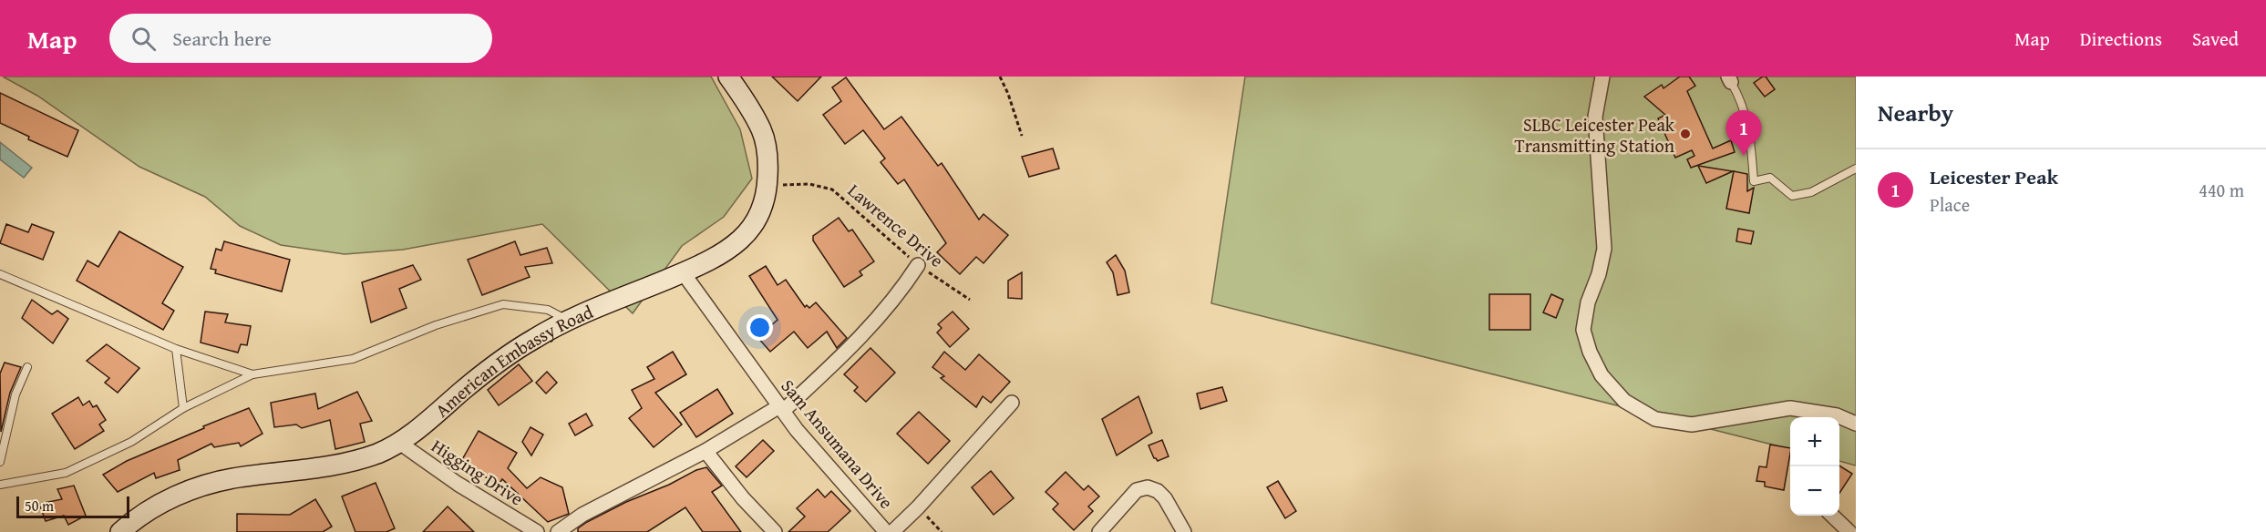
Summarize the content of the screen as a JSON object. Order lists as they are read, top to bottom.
{
  "streets": {
    "street": ["American Embassy Road", "Sam Ansumana Drive", "Higging Drive"],
    "path": ["Lawrence Drive"]
  },
  "crossings": [
    ["Lawrence Drive", "American Embassy Road"],
    ["American Embassy Road", "Sam Ansumana Drive"],
    ["American Embassy Road", "Higging Drive"]
  ],
  "places": ["SLBC Leicester Peak Transmitting Station"],
  "scale_bar": "50 m",
  "page": {
    "header": "Map",
    "search": "Search here",
    "nav": ["Map", "Directions", "Saved"],
    "heading": "Nearby",
    "pins": "1",
    "list": [
      {
        "mark": "1",
        "name": "Leicester Peak",
        "note": "Place",
        "value": "440 m"
      }
    ],
    "map_buttons": ["+", "−"],
    "scale": "50 m"
  }
}
